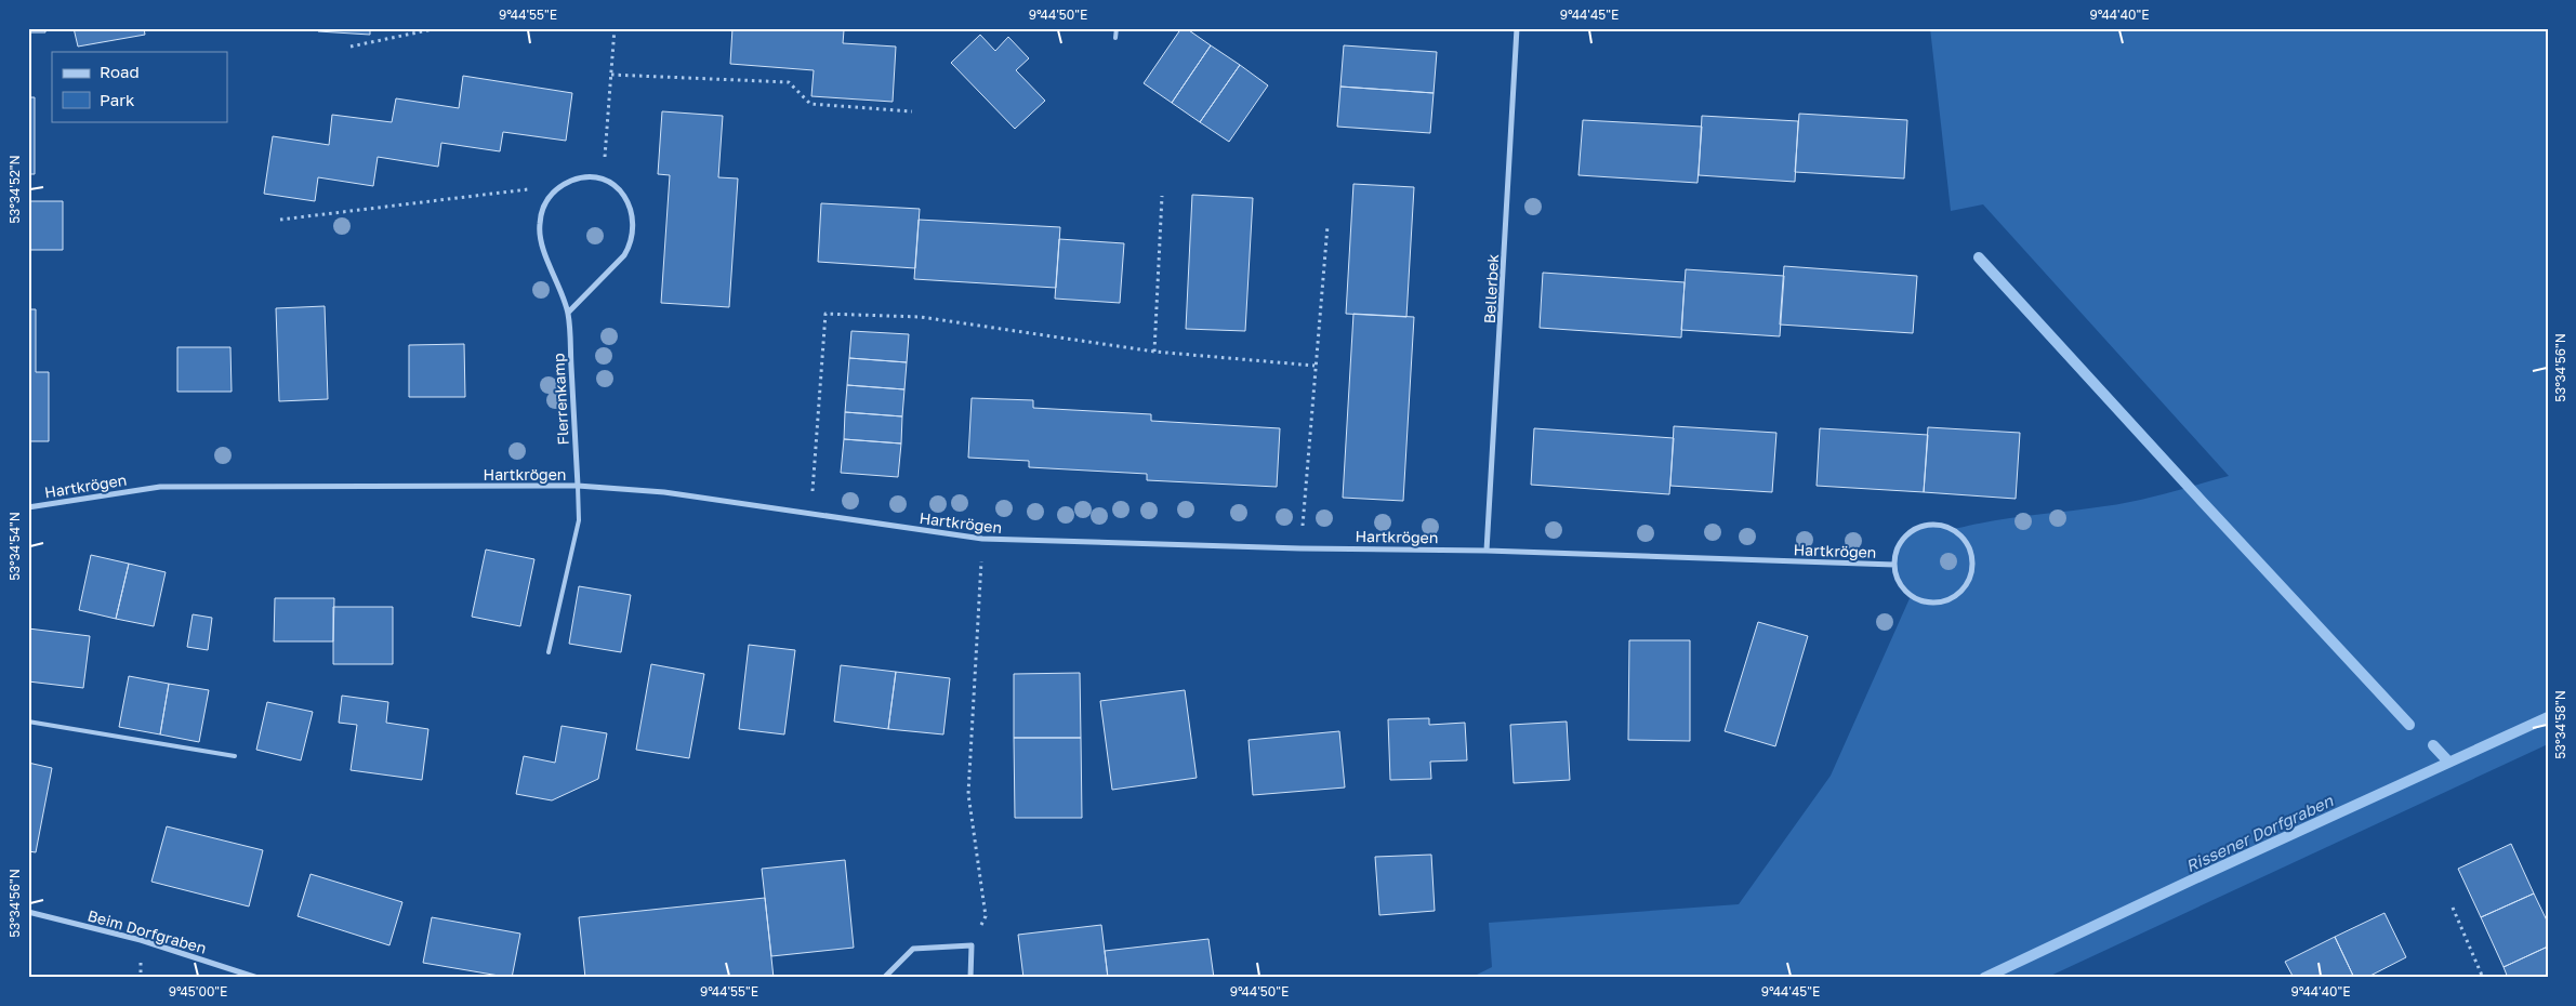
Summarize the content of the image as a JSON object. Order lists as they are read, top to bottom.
{
  "streets": {
    "street": [
      "Bellerbek",
      "Flerrenkamp",
      "Hartkrögen",
      "Beim Dorfgraben"
    ]
  },
  "crossings": [
    ["Bellerbek", "Hartkrögen"],
    ["Flerrenkamp", "Hartkrögen"]
  ],
  "water": ["Rissener Dorfgraben"],
  "legend": ["Road", "Park"],
  "coordinates": [
    "9°44'55\"E",
    "9°44'50\"E",
    "9°44'45\"E",
    "9°44'40\"E",
    "53°34'52\"N",
    "53°34'56\"N",
    "53°34'54\"N",
    "53°34'58\"N",
    "9°45'00\"E"
  ]
}
